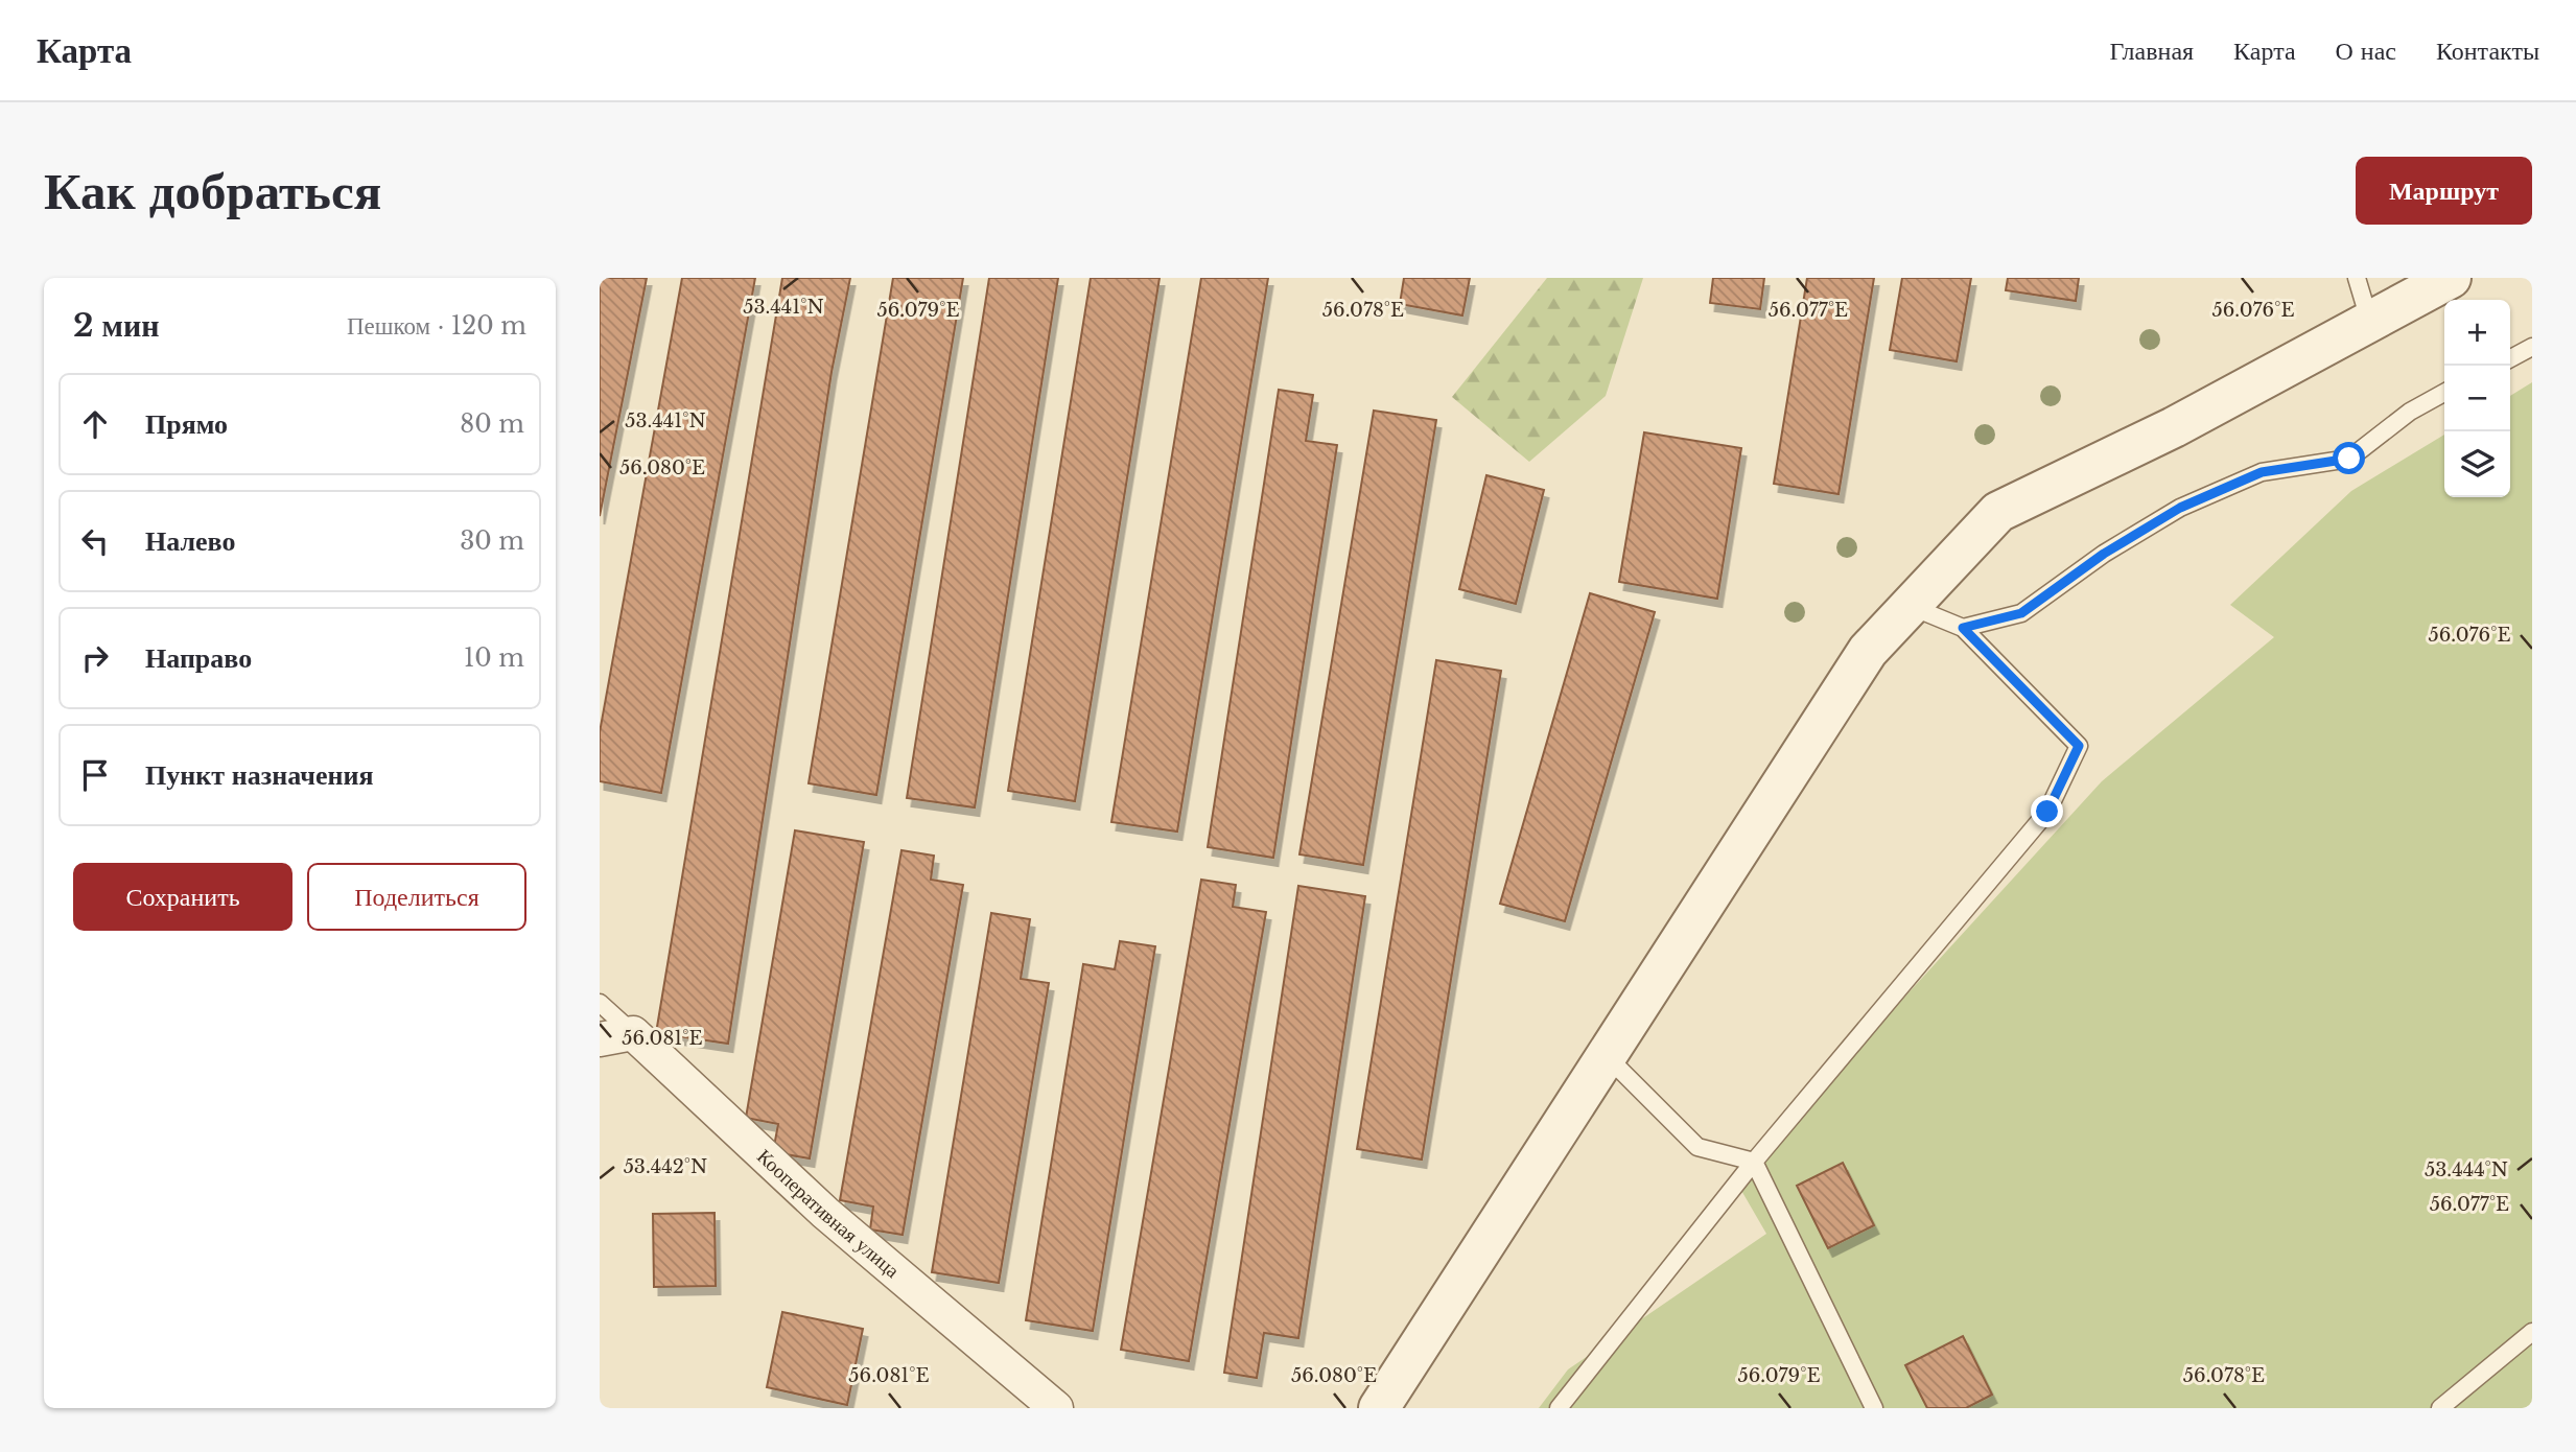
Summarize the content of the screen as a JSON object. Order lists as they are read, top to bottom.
{
  "streets": {
    "street": ["Кооперативная улица"]
  },
  "page": {
    "header": "Карта",
    "nav": [
      "Главная",
      "Карта",
      "О нас",
      "Контакты"
    ],
    "buttons": [
      "Маршрут",
      ["Сохранить", "Поделиться"]
    ],
    "title": "Как добраться",
    "heading": ["2 мин", "Пешком · 120 m"],
    "map_buttons": ["+", "−"],
    "list": [
      ["Прямо", "80 m"],
      ["Налево", "30 m"],
      ["Направо", "10 m"],
      "Пункт назначения"
    ]
  },
  "coordinates": [
    "53.441°N",
    "56.079°E",
    "56.078°E",
    "56.077°E",
    "56.076°E",
    "56.080°E",
    "56.081°E",
    "53.442°N",
    "53.444°N"
  ]
}
